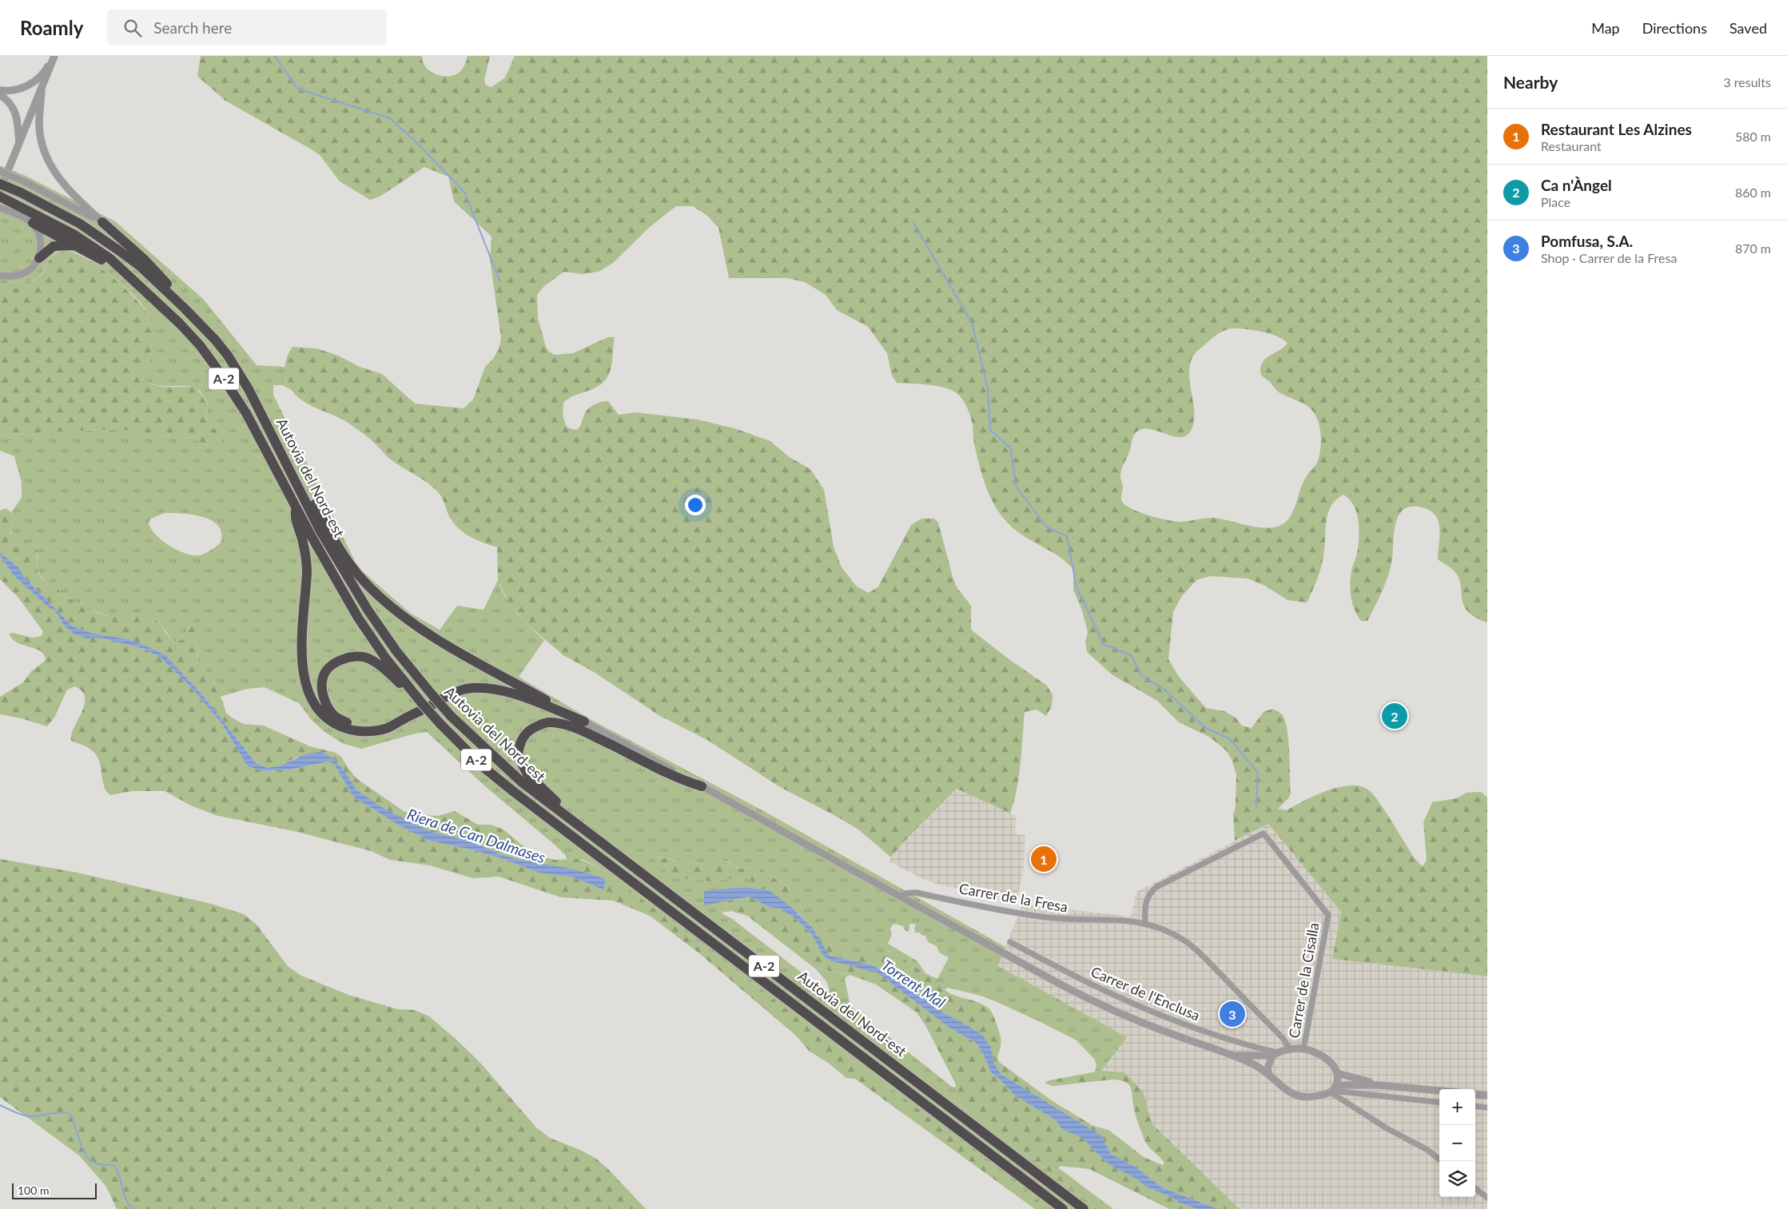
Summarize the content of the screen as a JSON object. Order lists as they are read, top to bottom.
{
  "streets": {
    "highway": ["A-2", "Autovia del Nord-est"],
    "street": ["Carrer de la Fresa", "Carrer de la Cisalla", "Carrer de l'Enclusa"]
  },
  "crossings": [
    ["Carrer de la Fresa", "Carrer de la Cisalla"],
    ["Carrer de la Fresa", "Carrer de l'Enclusa"],
    ["Carrer de la Cisalla", "Carrer de l'Enclusa"]
  ],
  "water": ["Riera de Can Dalmases", "Torrent Mal"],
  "scale_bar": "100 m",
  "page": {
    "header": "Roamly",
    "search": "Search here",
    "nav": ["Map", "Directions", "Saved"],
    "heading": ["Nearby", "3 results"],
    "list": [
      {
        "mark": "1",
        "name": "Restaurant Les Alzines",
        "note": "Restaurant",
        "value": "580 m"
      },
      {
        "mark": "2",
        "name": "Ca n'Àngel",
        "note": "Place",
        "value": "860 m"
      },
      {
        "mark": "3",
        "name": "Pomfusa, S.A.",
        "note": "Shop · Carrer de la Fresa",
        "value": "870 m"
      }
    ],
    "pins": ["2", "1", "3"],
    "map_buttons": ["+", "−"],
    "scale": "100 m"
  }
}
